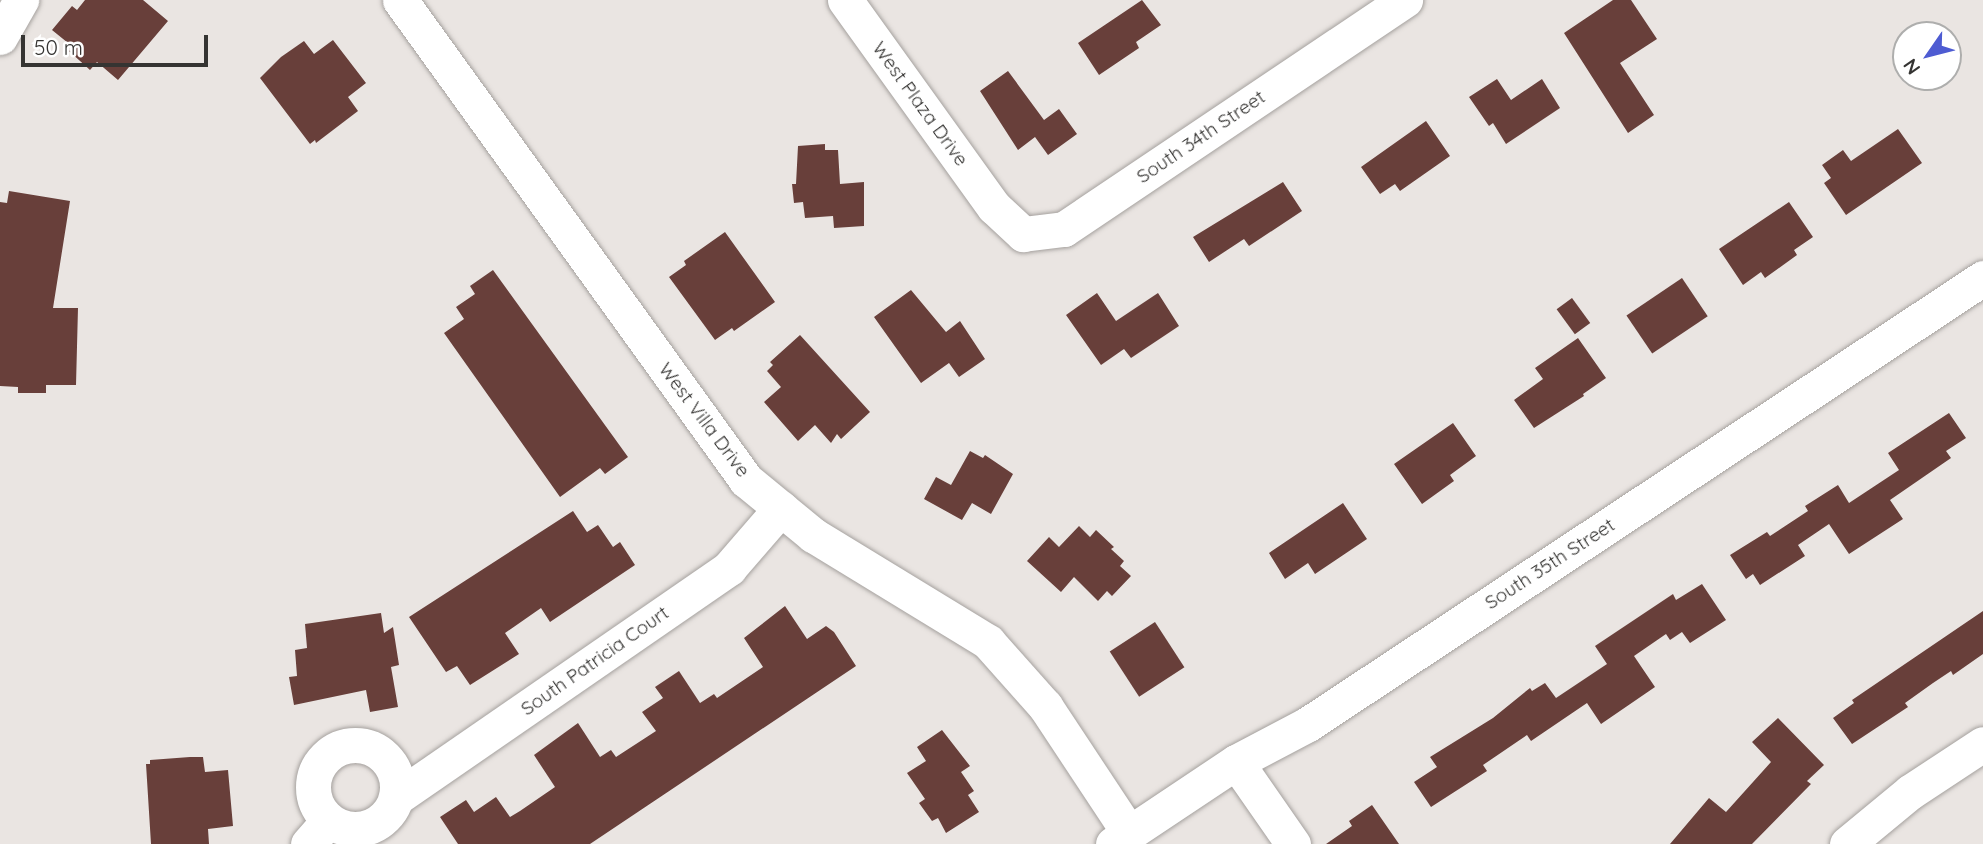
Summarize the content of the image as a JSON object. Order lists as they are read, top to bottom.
{
  "streets": {
    "street": [
      "West Plaza Drive",
      "South 34th Street",
      "West Villa Drive",
      "South 35th Street",
      "South Patricia Court"
    ]
  },
  "crossings": [
    ["West Plaza Drive", "South 34th Street"],
    ["West Villa Drive", "South 35th Street"],
    ["West Villa Drive", "South Patricia Court"]
  ],
  "scale_bar": "50 m",
  "north": "bottom left"
}
